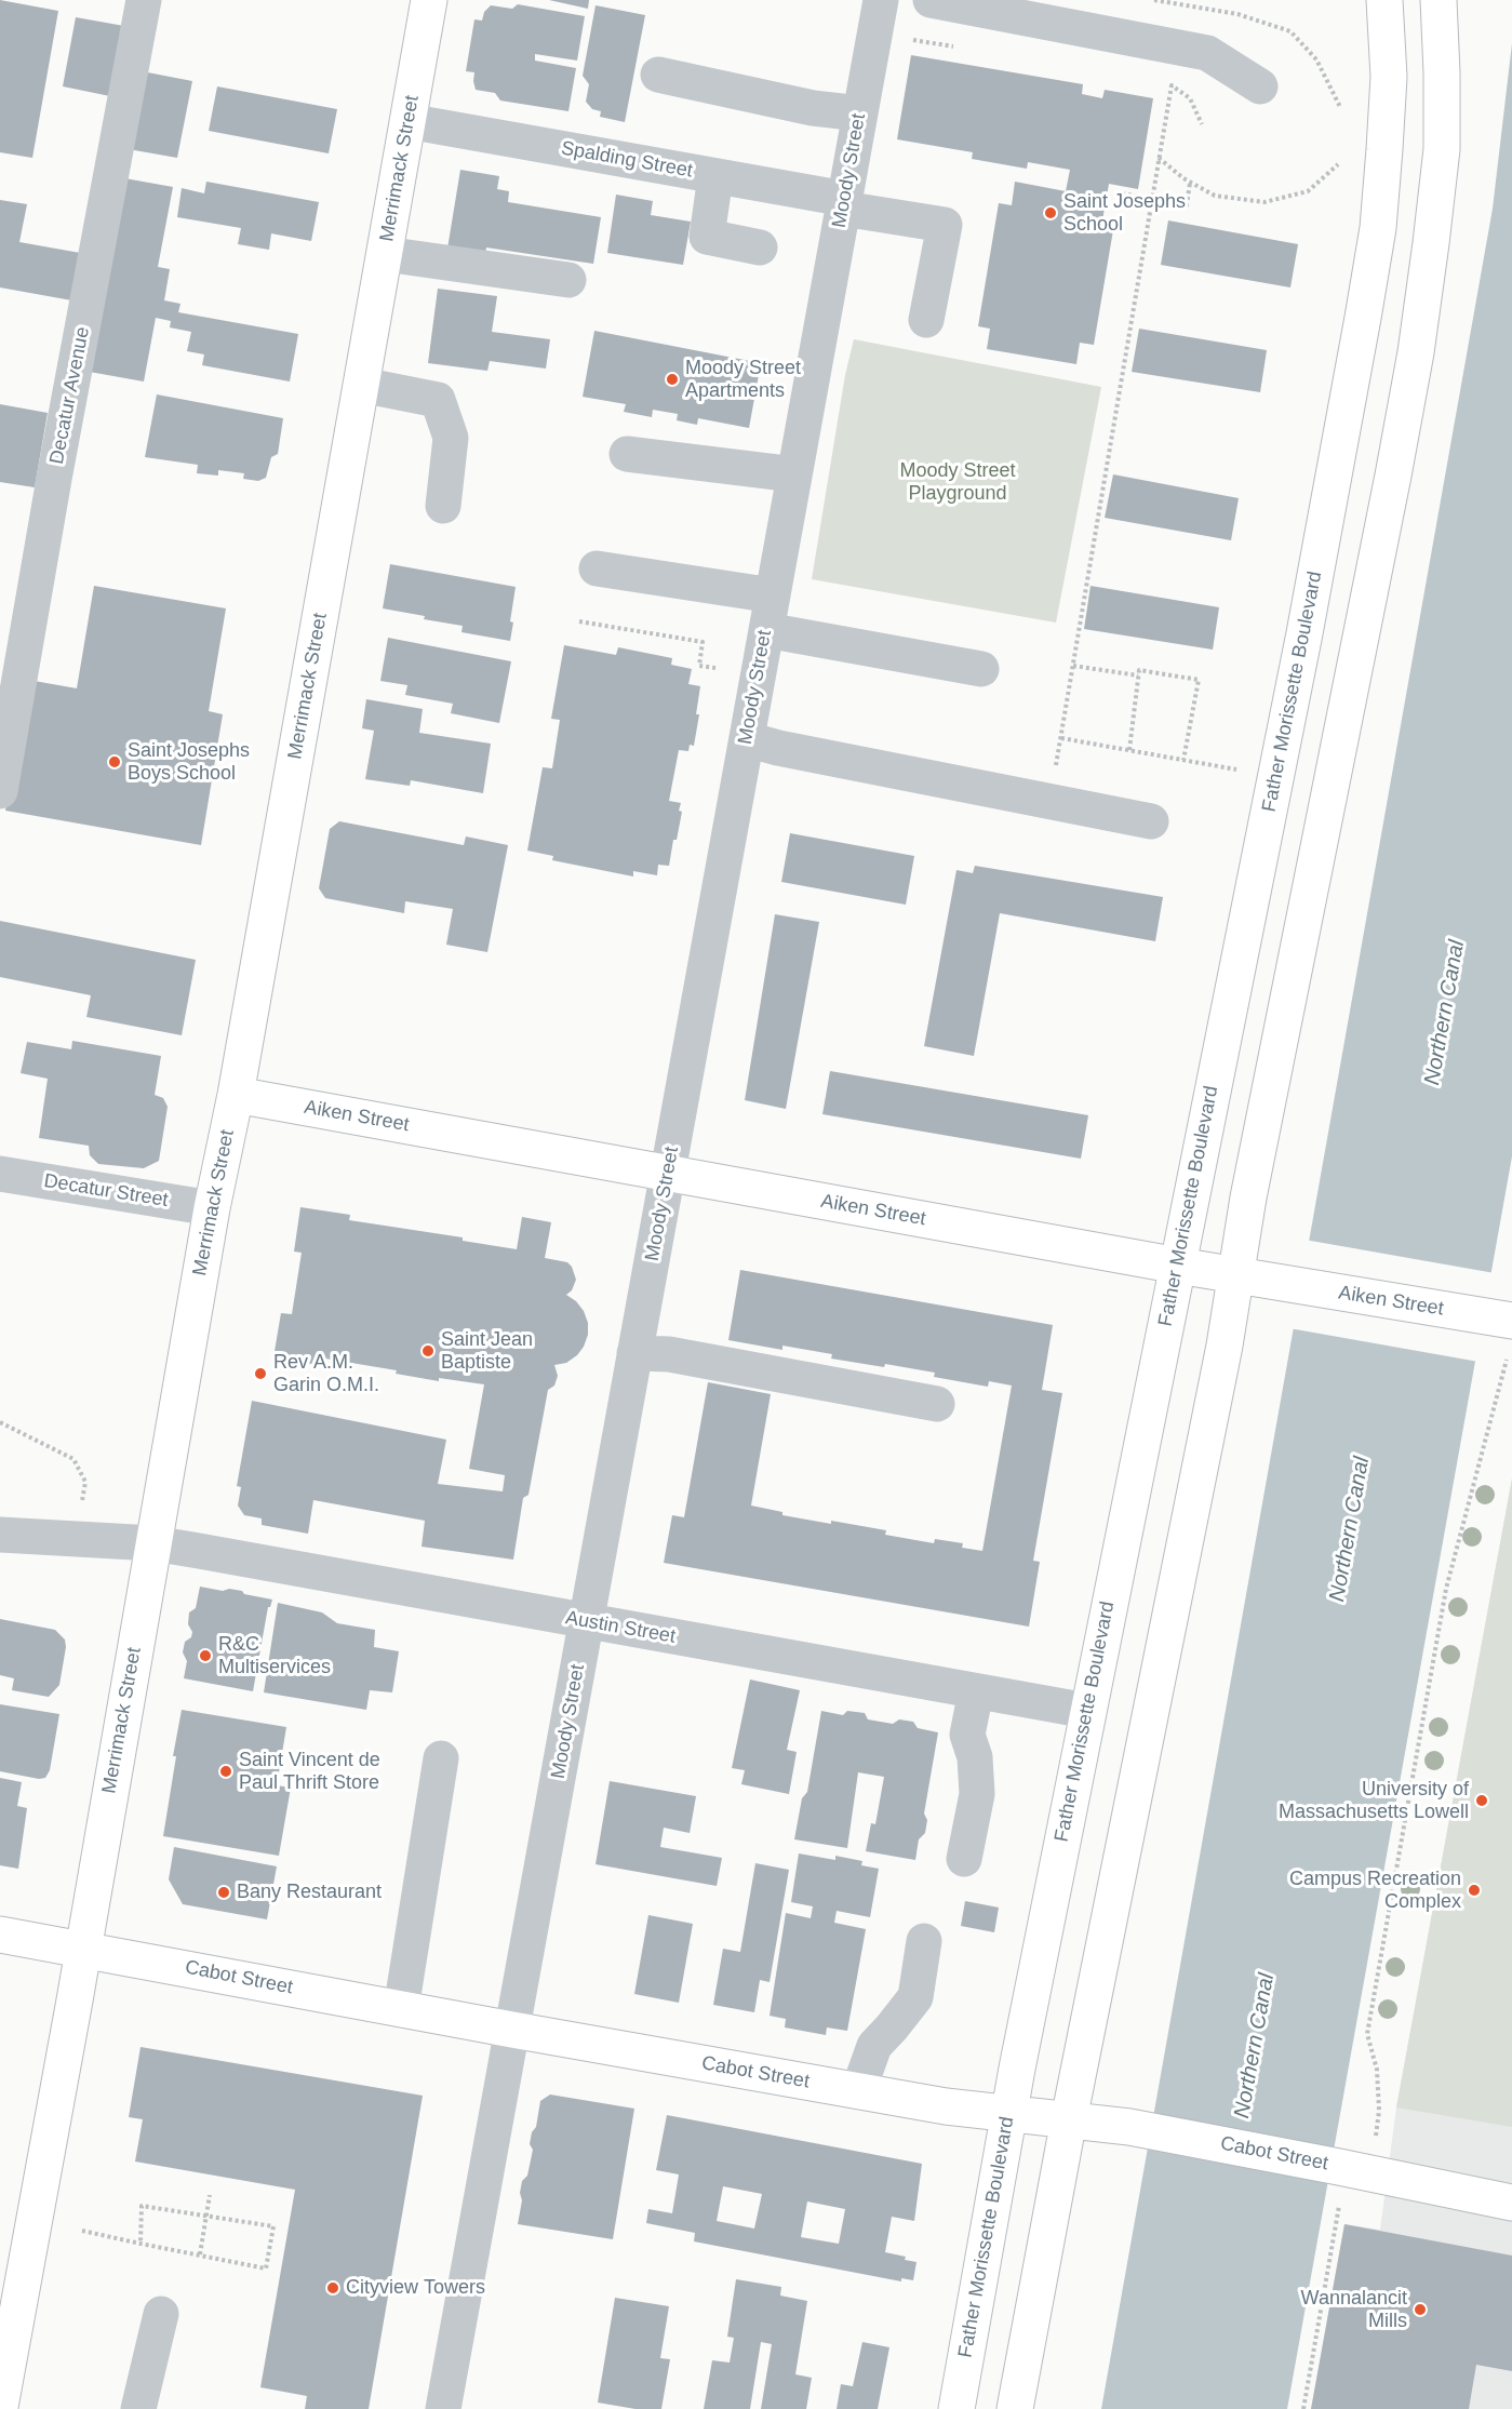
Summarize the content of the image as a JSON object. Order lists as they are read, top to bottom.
{
  "streets": {
    "main road": [
      "Merrimack Street",
      "Father Morissette Boulevard",
      "Aiken Street",
      "Cabot Street"
    ],
    "street": [
      "Spalding Street",
      "Moody Street",
      "Decatur Avenue",
      "Decatur Street",
      "Austin Street"
    ]
  },
  "crossings": [
    ["Spalding Street", "Merrimack Street"],
    ["Spalding Street", "Moody Street"],
    ["Merrimack Street", "Aiken Street"],
    ["Merrimack Street", "Decatur Street"],
    ["Merrimack Street", "Austin Street"],
    ["Merrimack Street", "Cabot Street"],
    ["Moody Street", "Aiken Street"],
    ["Moody Street", "Austin Street"],
    ["Moody Street", "Cabot Street"],
    ["Father Morissette Boulevard", "Aiken Street"],
    ["Father Morissette Boulevard", "Austin Street"],
    ["Father Morissette Boulevard", "Cabot Street"]
  ],
  "water": ["Northern Canal"],
  "parks": ["Moody Street Playground"],
  "places": [
    "Saint Josephs School",
    "Moody Street Apartments",
    "Saint Josephs Boys School",
    "Saint Jean Baptiste",
    "Rev A.M. Garin O.M.I.",
    "R&C Multiservices",
    "Saint Vincent de Paul Thrift Store",
    "University of Massachusetts Lowell",
    "Campus Recreation Complex",
    "Bany Restaurant",
    "Cityview Towers",
    "Wannalancit Mills"
  ]
}
